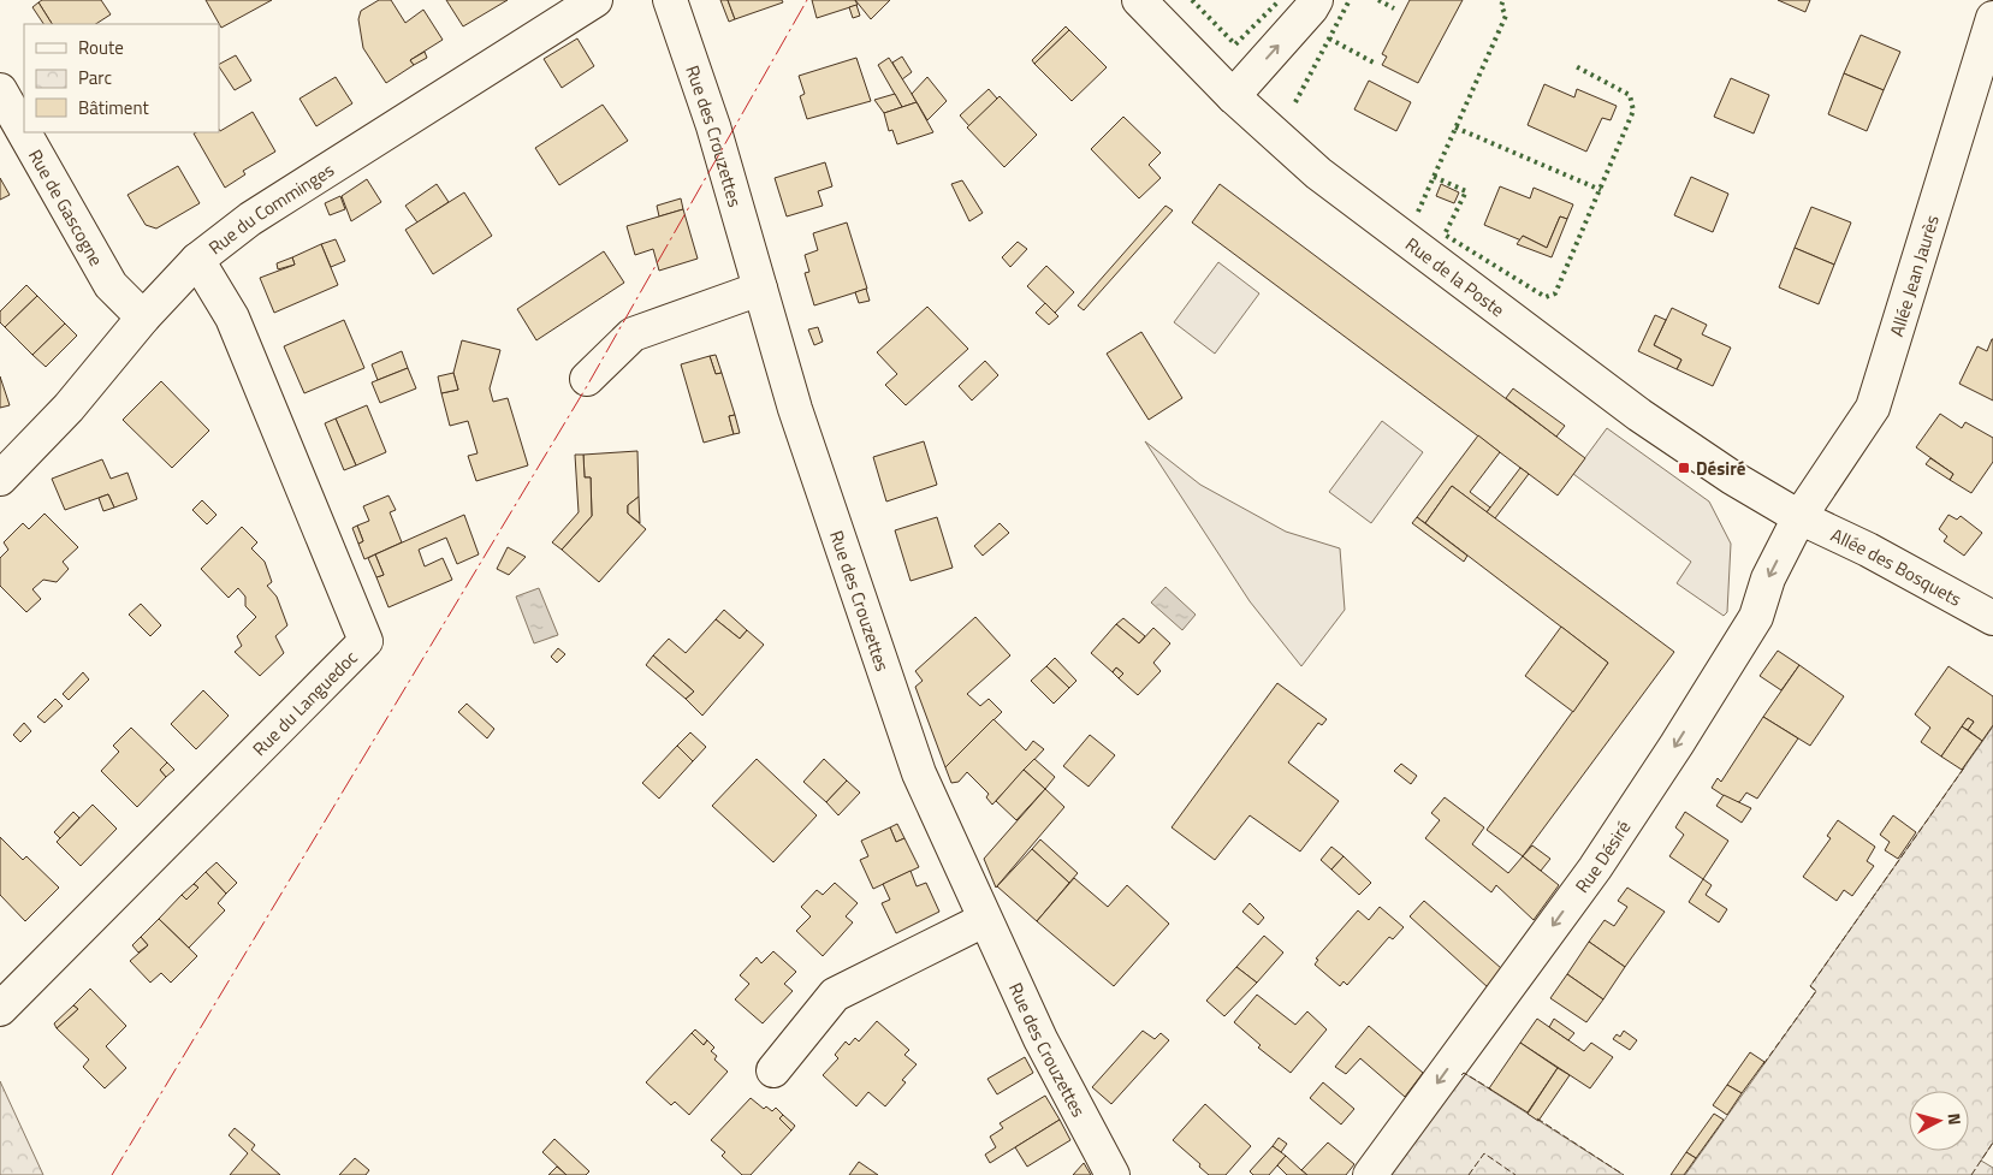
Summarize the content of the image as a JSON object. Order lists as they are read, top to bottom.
{
  "streets": {
    "street": [
      "Rue des Crouzettes",
      "Rue de Gascogne",
      "Rue du Comminges",
      "Rue de la Poste",
      "Allée Jean Jaurès",
      "Allée des Bosquets",
      "Rue du Languedoc",
      "Rue Désiré"
    ]
  },
  "crossings": [
    ["Rue de Gascogne", "Rue du Comminges"],
    ["Rue du Comminges", "Rue du Languedoc"],
    ["Rue de la Poste", "Allée Jean Jaurès"],
    ["Rue de la Poste", "Allée des Bosquets"],
    ["Rue de la Poste", "Rue Désiré"],
    ["Allée Jean Jaurès", "Allée des Bosquets"],
    ["Allée Jean Jaurès", "Rue Désiré"],
    ["Allée des Bosquets", "Rue Désiré"]
  ],
  "one_way": ["Rue Désiré"],
  "places": {
    "transit": ["Désiré"]
  },
  "legend": ["Route", "Parc", "Bâtiment"],
  "north": "right"
}
